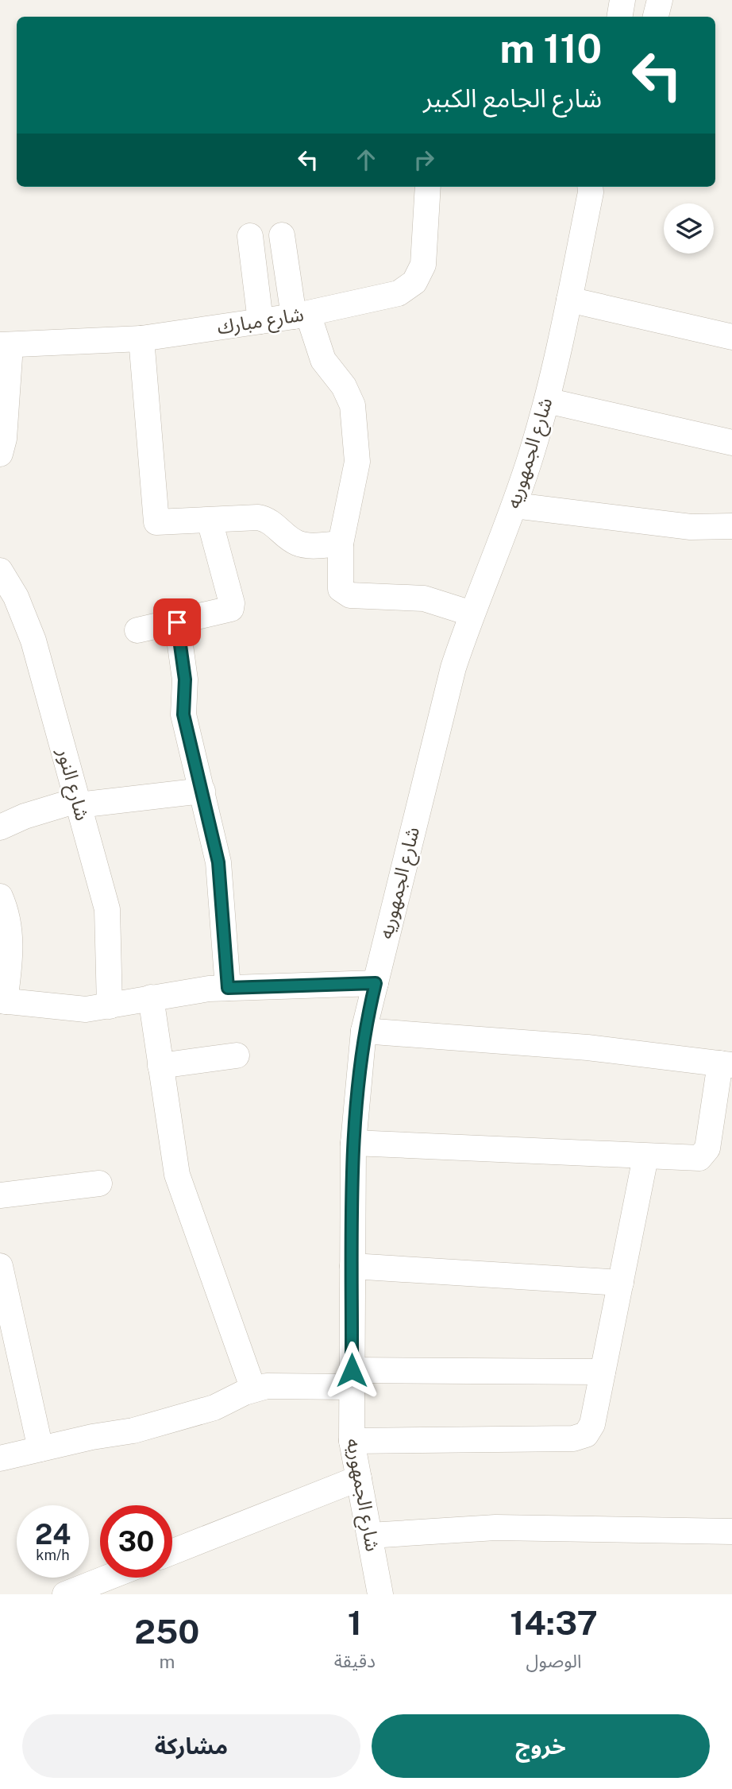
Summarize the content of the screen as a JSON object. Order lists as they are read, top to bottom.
{
  "streets": {
    "street": ["شارع مبارك", "شارع الجمهوريه", "شارع النور"]
  },
  "page": {
    "turn": ["110 m", "شارع الجامع الكبير"],
    "speed": "24 km/h",
    "limit": "30",
    "eta": [
      "14:37",
      "الوصول",
      "1",
      "دقيقة",
      "250",
      "m"
    ],
    "buttons": ["خروج", "مشاركة"]
  }
}
